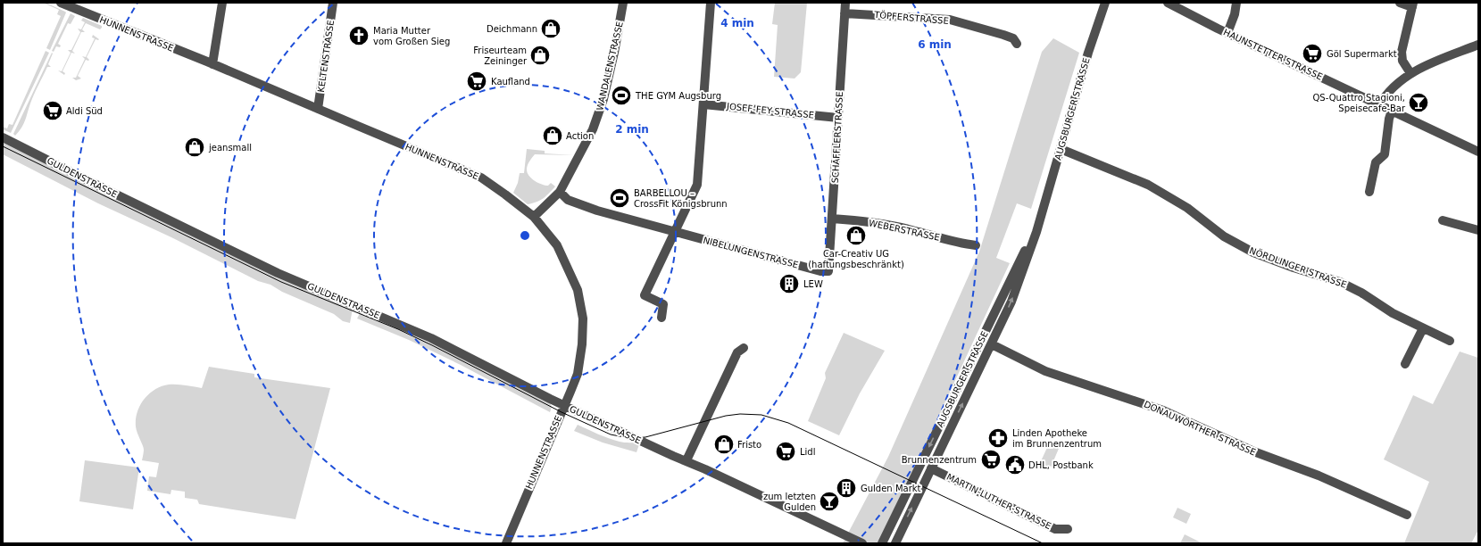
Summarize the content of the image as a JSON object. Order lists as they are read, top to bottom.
{
  "streets": {
    "street": [
      "TÖPFERSTRASSE",
      "HUNNENSTRASSE",
      "HAUNSTETTER STRASSE",
      "KELTENSTRASSE",
      "WANDALENSTRASSE",
      "AUGSBURGER STRASSE",
      "JOSEF-FEY-STRASSE",
      "SCHÄFFLERSTRASSE",
      "GULDENSTRASSE",
      "WEBERSTRASSE",
      "NIBELUNGENSTRASSE",
      "NÖRDLINGER STRASSE",
      "DONAUWÖRTHER STRASSE",
      "MARTIN-LUTHER-STRASSE"
    ]
  },
  "crossings": [
    ["TÖPFERSTRASSE", "SCHÄFFLERSTRASSE"],
    ["HUNNENSTRASSE", "KELTENSTRASSE"],
    ["HUNNENSTRASSE", "WANDALENSTRASSE"],
    ["HUNNENSTRASSE", "GULDENSTRASSE"],
    ["WANDALENSTRASSE", "NIBELUNGENSTRASSE"],
    ["AUGSBURGER STRASSE", "NÖRDLINGER STRASSE"],
    ["AUGSBURGER STRASSE", "DONAUWÖRTHER STRASSE"],
    ["AUGSBURGER STRASSE", "MARTIN-LUTHER-STRASSE"],
    ["JOSEF-FEY-STRASSE", "SCHÄFFLERSTRASSE"],
    ["SCHÄFFLERSTRASSE", "WEBERSTRASSE"],
    ["SCHÄFFLERSTRASSE", "NIBELUNGENSTRASSE"]
  ],
  "places": {
    "shop": [
      "Deichmann",
      "Friseurteam Zeininger",
      "Action",
      "jeansmall",
      "Car-Creativ UG (haftungsbeschränkt)",
      "Fristo"
    ],
    "church": ["Maria Mutter vom Großen Sieg"],
    "supermarket": [
      "Göl Supermarkt",
      "Kaufland",
      "Aldi Süd",
      "Lidl",
      "Brunnenzentrum"
    ],
    "sports": ["THE GYM Augsburg", "BARBELLOU – CrossFit Königsbrunn"],
    "bar": ["QS-Quattro Stagioni, Speisecafe-Bar", "zum letzten Gulden"],
    "building": ["LEW", "Gulden Markt"],
    "pharmacy": ["Linden Apotheke im Brunnenzentrum"],
    "public building": ["DHL, Postbank"]
  },
  "rings": ["4 min", "6 min", "2 min"]
}
